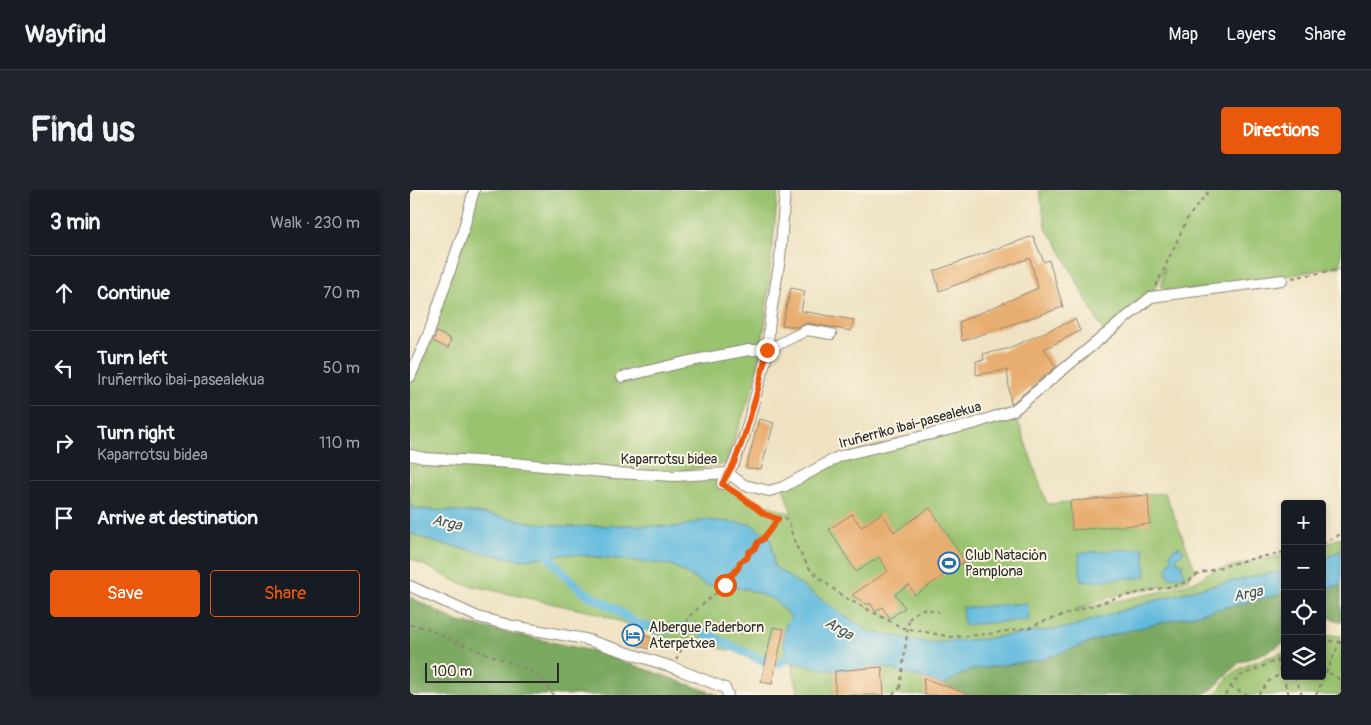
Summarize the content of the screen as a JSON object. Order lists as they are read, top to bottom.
{
  "streets": {
    "street": ["Iruñerriko ibai-pasealekua", "Kaparrotsu bidea"]
  },
  "crossings": [
    ["Iruñerriko ibai-pasealekua", "Kaparrotsu bidea"]
  ],
  "water": ["Arga"],
  "places": {
    "sports": ["Club Natación Pamplona"],
    "hotel": ["Albergue Paderborn Aterpetxea"]
  },
  "scale_bar": "100 m",
  "page": {
    "header": "Wayfind",
    "nav": ["Map", "Layers", "Share"],
    "buttons": [
      "Directions",
      ["Save", "Share"]
    ],
    "title": "Find us",
    "heading": ["3 min", "Walk · 230 m"],
    "list": [
      ["Continue", "70 m"],
      ["Turn left", "Iruñerriko ibai-pasealekua", "50 m"],
      ["Turn right", "Kaparrotsu bidea", "110 m"],
      "Arrive at destination"
    ],
    "map_buttons": ["+", "−"],
    "scale": "100 m"
  }
}
